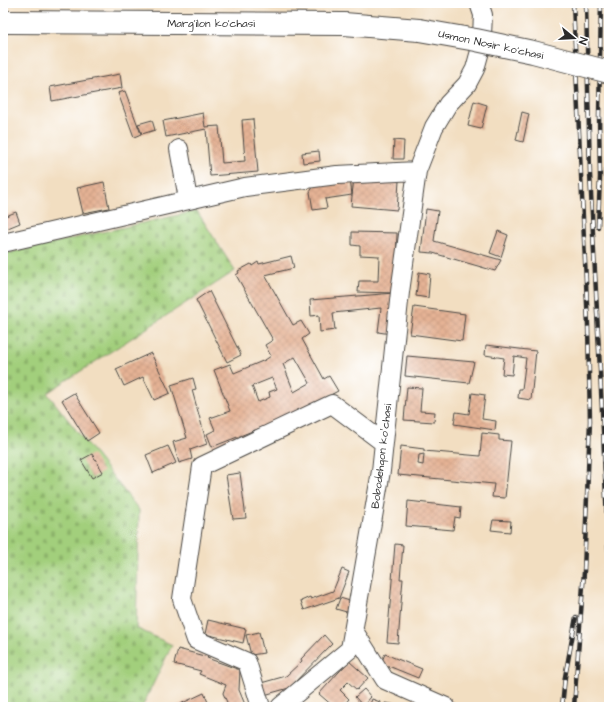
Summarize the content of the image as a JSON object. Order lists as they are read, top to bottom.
{
  "streets": {
    "main road": ["Marg'ilon ko'chasi", "Usmon Nosir ko‘chasi"],
    "street": ["Bobodehqon koʼchasi"]
  },
  "crossings": [
    ["Marg'ilon ko'chasi", "Usmon Nosir ko‘chasi"]
  ],
  "north": "right"
}
